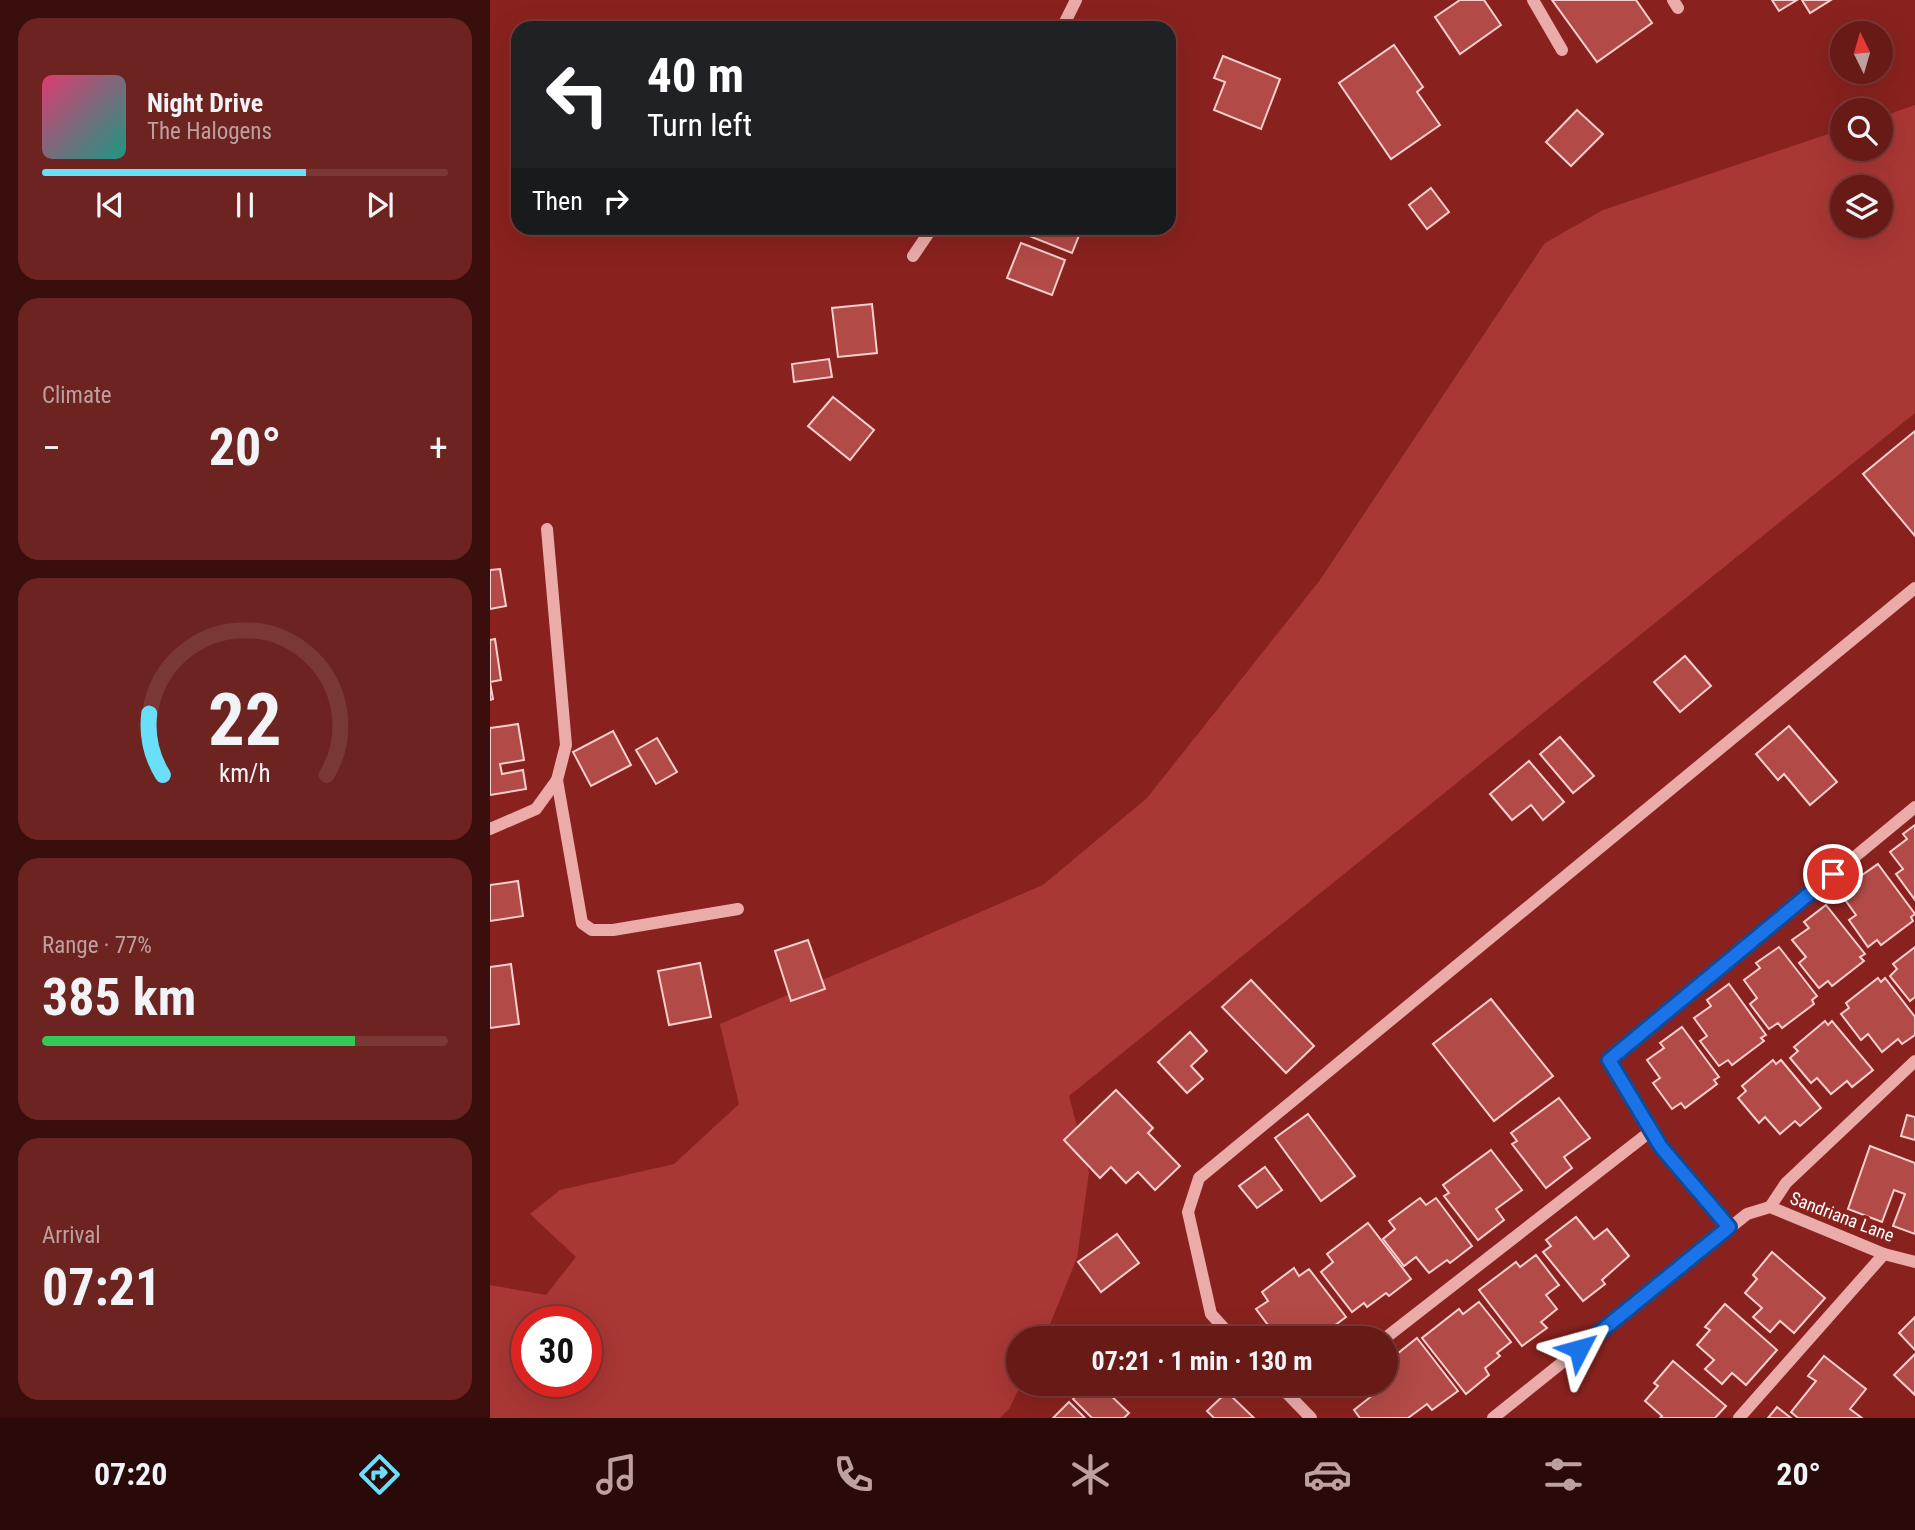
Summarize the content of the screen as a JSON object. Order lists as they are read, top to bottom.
{
  "streets": {
    "street": ["Sandriana Lane"]
  },
  "north": "top",
  "page": {
    "turn": ["40 m", "Turn left"],
    "song": ["Night Drive", "The Halogens"],
    "then": "Then",
    "tile": [
      "Climate",
      ["Range · 77%", "385 km"],
      ["Arrival", "07:21"]
    ],
    "heat": ["−", "20°", "+"],
    "limit": "30",
    "trip": "07:21 · 1 min · 130 m",
    "tabs": ["07:20", "20°"],
    "gauge": ["22", "km/h"]
  }
}
